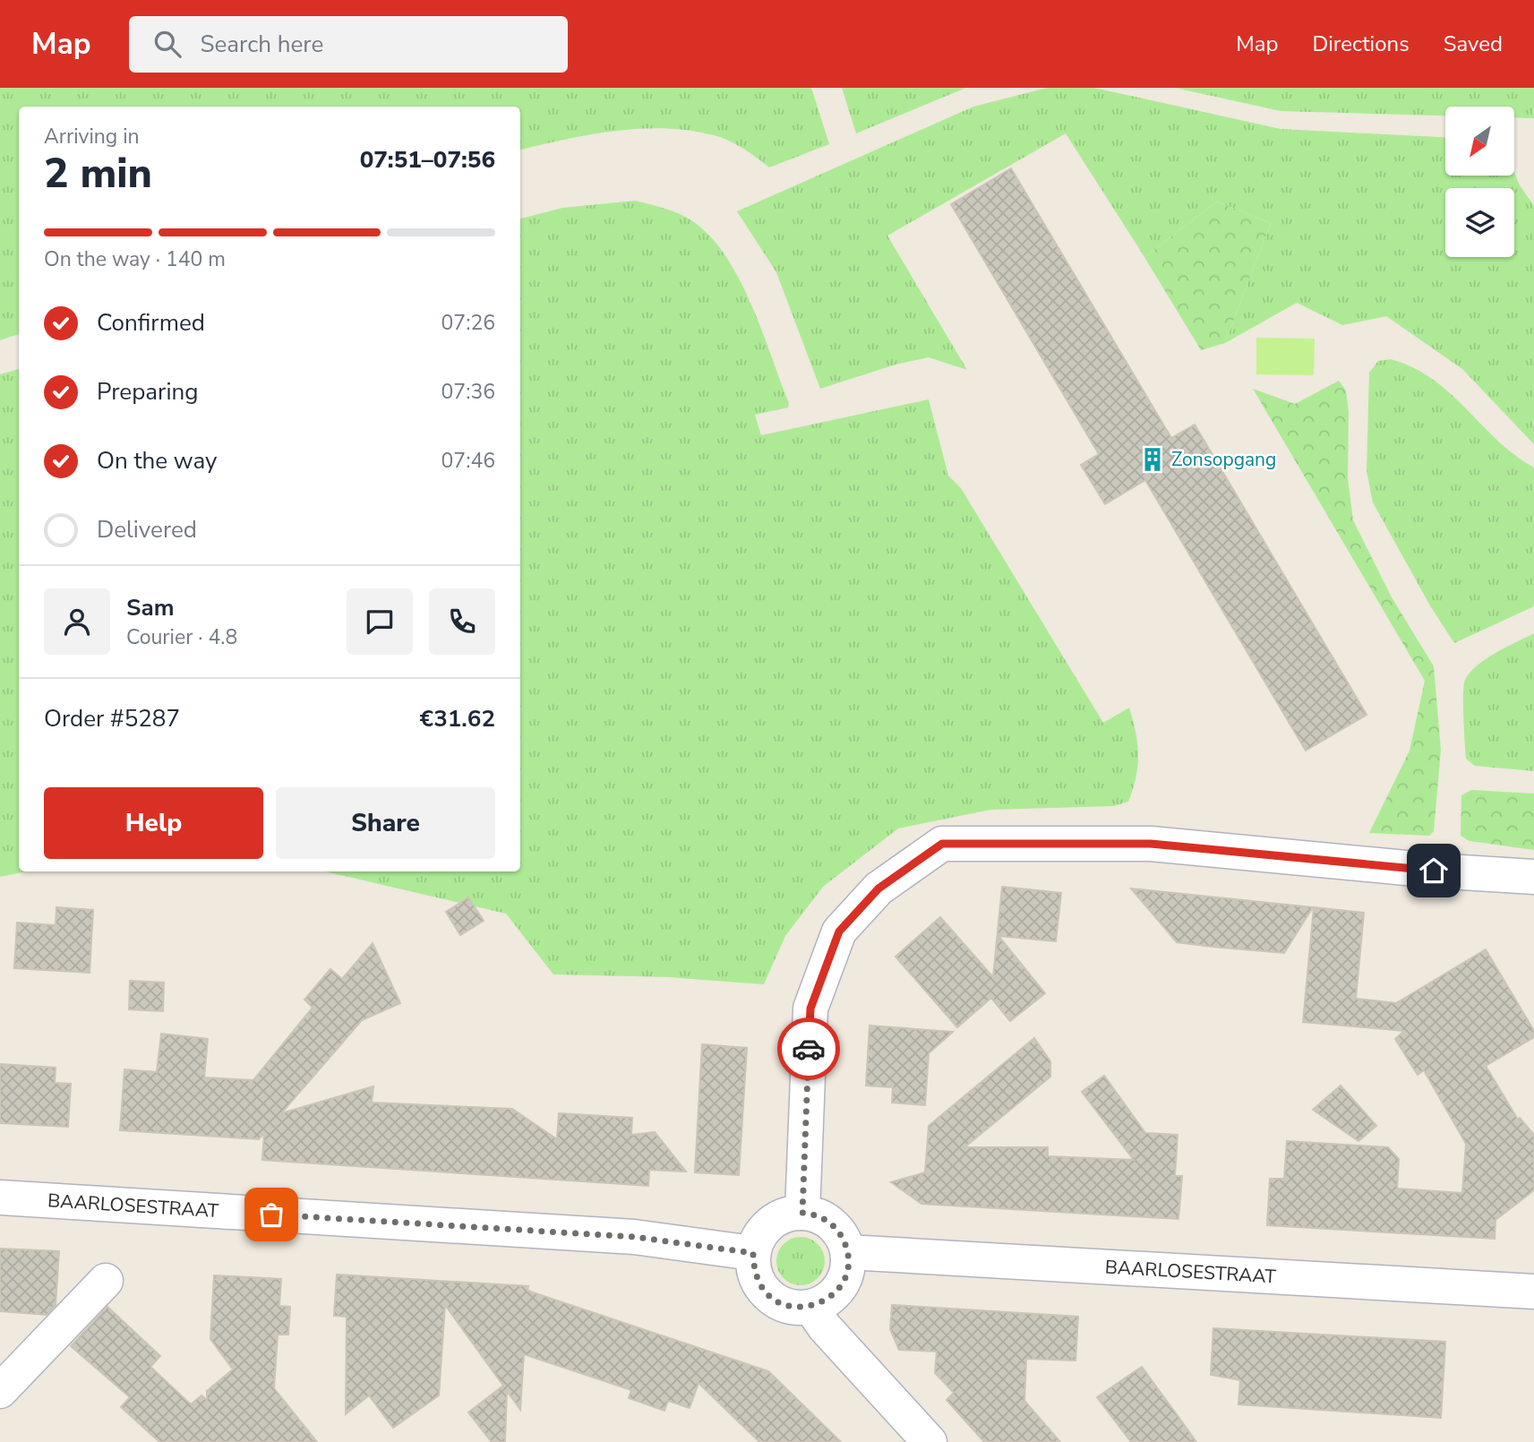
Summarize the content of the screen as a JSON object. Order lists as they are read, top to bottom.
{
  "streets": {
    "street": ["BAARLOSESTRAAT"]
  },
  "places": {
    "building": ["Zonsopgang"]
  },
  "north": "bottom left",
  "page": {
    "header": "Map",
    "search": "Search here",
    "nav": ["Map", "Directions", "Saved"],
    "heading": ["2 min", "Arriving in", "07:51–07:56"],
    "panel": [
      "Sam",
      "Courier · 4.8",
      "Order #5287",
      "€31.62"
    ],
    "bar": "On the way · 140 m",
    "list": [
      ["Confirmed", "07:26"],
      ["Preparing", "07:36"],
      ["On the way", "07:46"],
      "Delivered"
    ],
    "buttons": ["Help", "Share"]
  }
}
